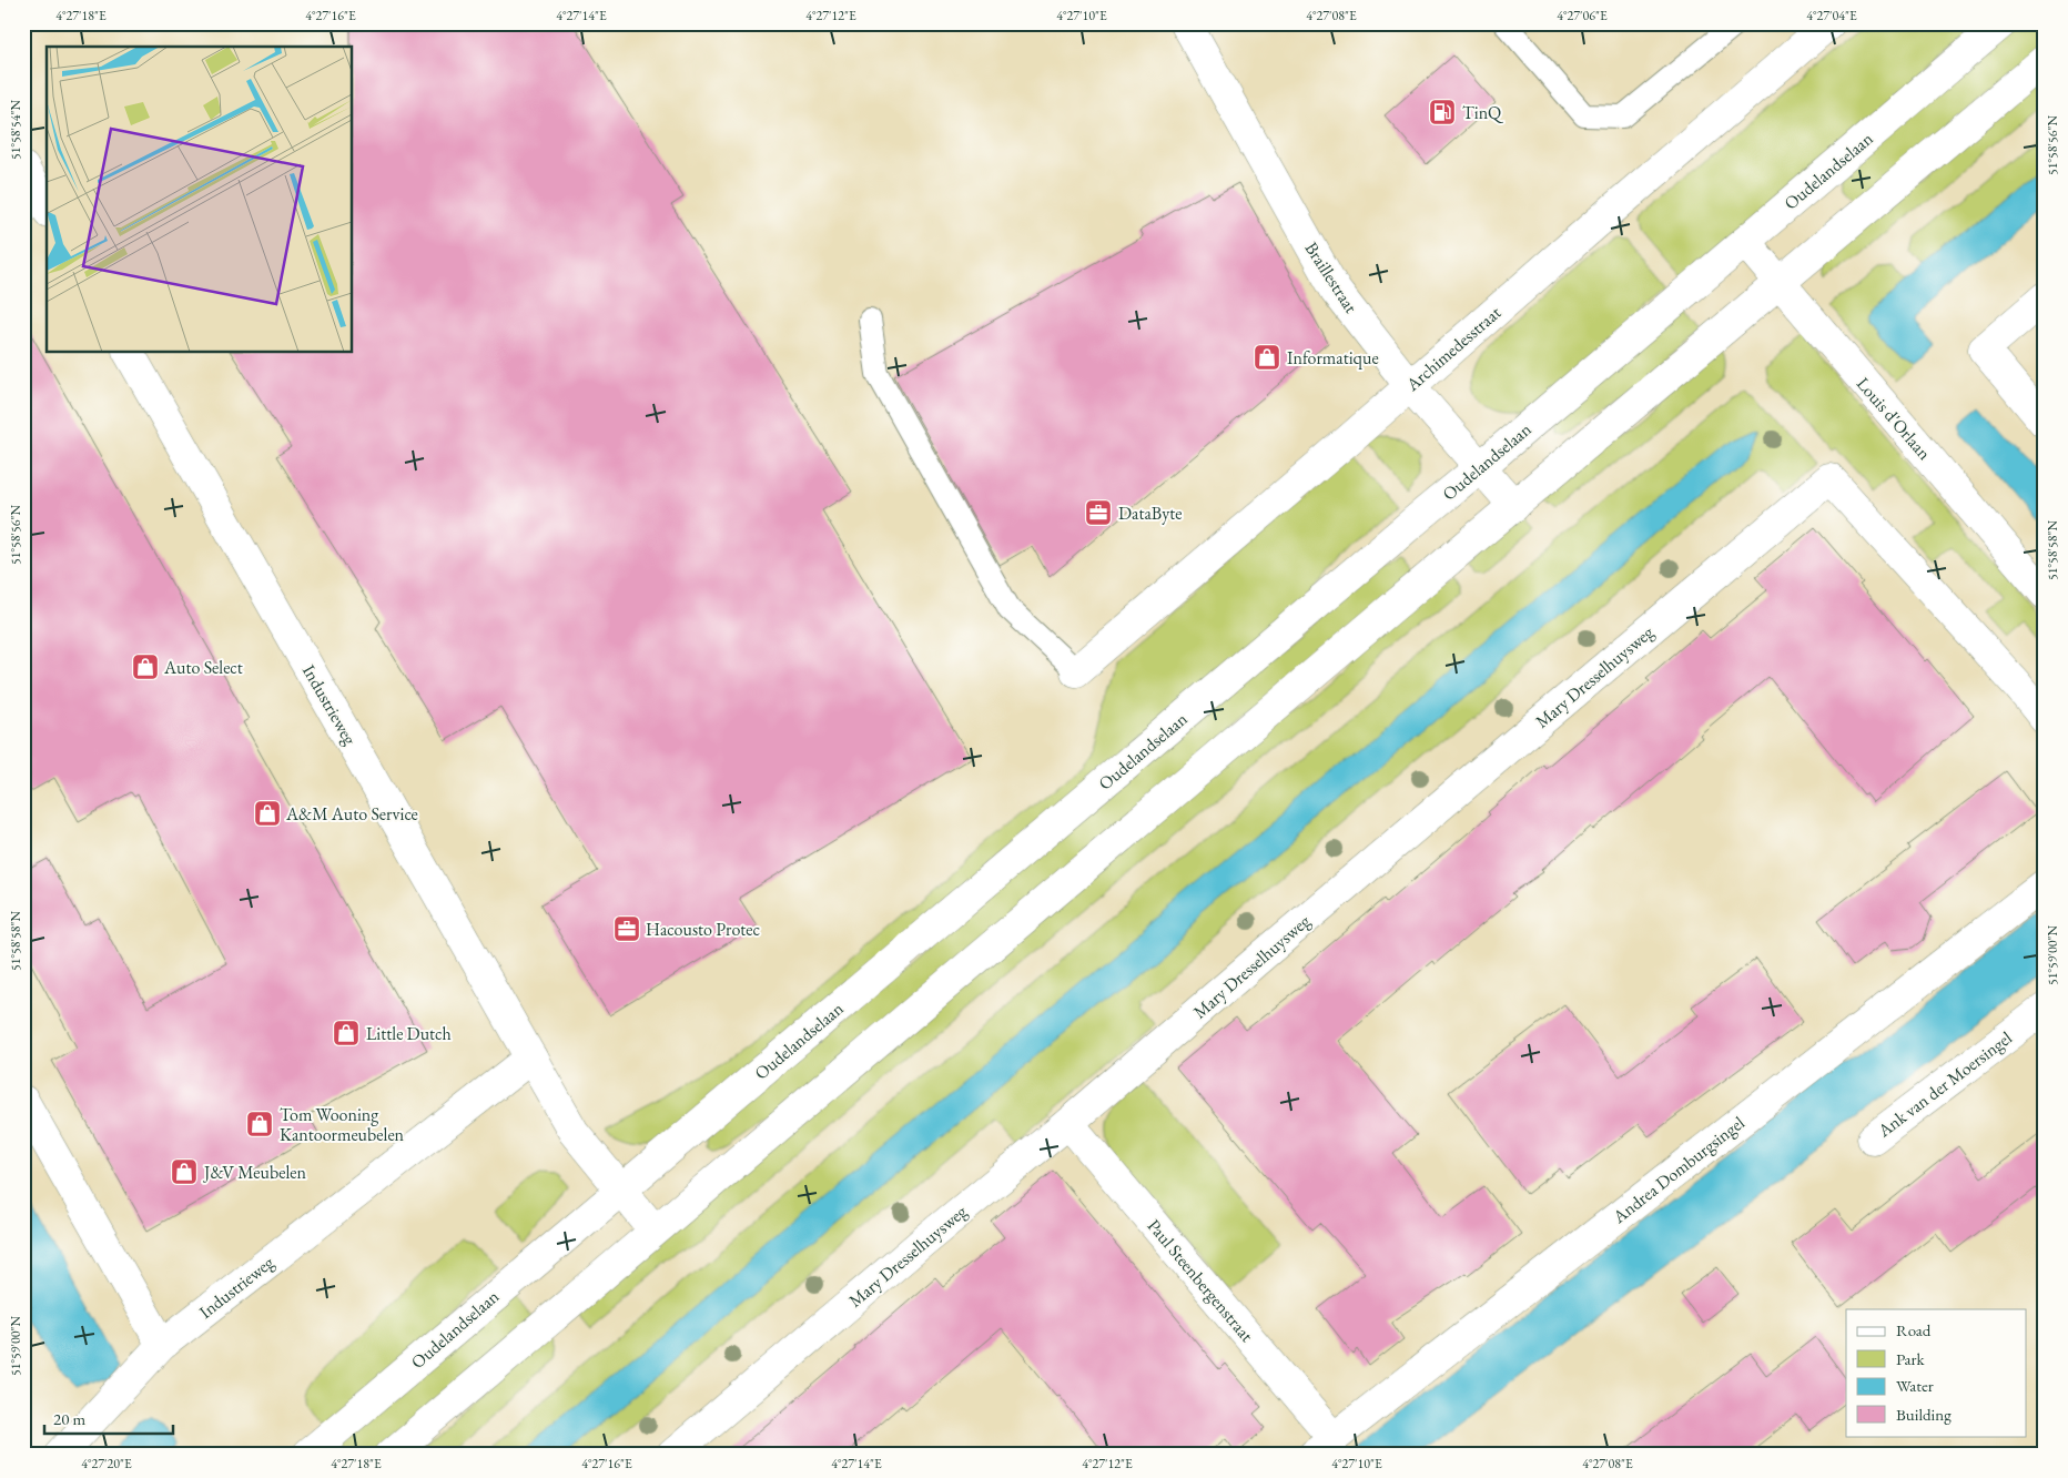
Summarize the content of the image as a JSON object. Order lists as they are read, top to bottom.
{
  "streets": {
    "street": [
      "Oudelandselaan",
      "Braillestraat",
      "Archimedesstraat",
      "Louis d'Orlaan",
      "Mary Dresselhuysweg",
      "Industrieweg",
      "Ank van der Moersingel",
      "Andrea Domburgsingel",
      "Paul Steenbergenstraat"
    ]
  },
  "crossings": [
    ["Oudelandselaan", "Braillestraat"],
    ["Oudelandselaan", "Louis d'Orlaan"],
    ["Oudelandselaan", "Industrieweg"],
    ["Braillestraat", "Archimedesstraat"],
    ["Mary Dresselhuysweg", "Paul Steenbergenstraat"],
    ["Andrea Domburgsingel", "Paul Steenbergenstraat"]
  ],
  "places": {
    "fuel station": ["TinQ"],
    "shop": [
      "Informatique",
      "Auto Select",
      "A&M Auto Service",
      "Little Dutch",
      "Tom Wooning Kantoormeubelen",
      "J&V Meubelen"
    ],
    "office": ["DataByte", "Hacousto Protec"]
  },
  "legend": [
    "Road",
    "Park",
    "Water",
    "Building"
  ],
  "scale_bar": "20 m",
  "coordinates": [
    "4°27'18\"E",
    "4°27'16\"E",
    "4°27'14\"E",
    "4°27'12\"E",
    "4°27'10\"E",
    "4°27'08\"E",
    "4°27'06\"E",
    "4°27'04\"E",
    "51°58'54\"N",
    "51°58'56\"N",
    "51°58'58\"N",
    "51°59'00\"N",
    "4°27'20\"E"
  ]
}
